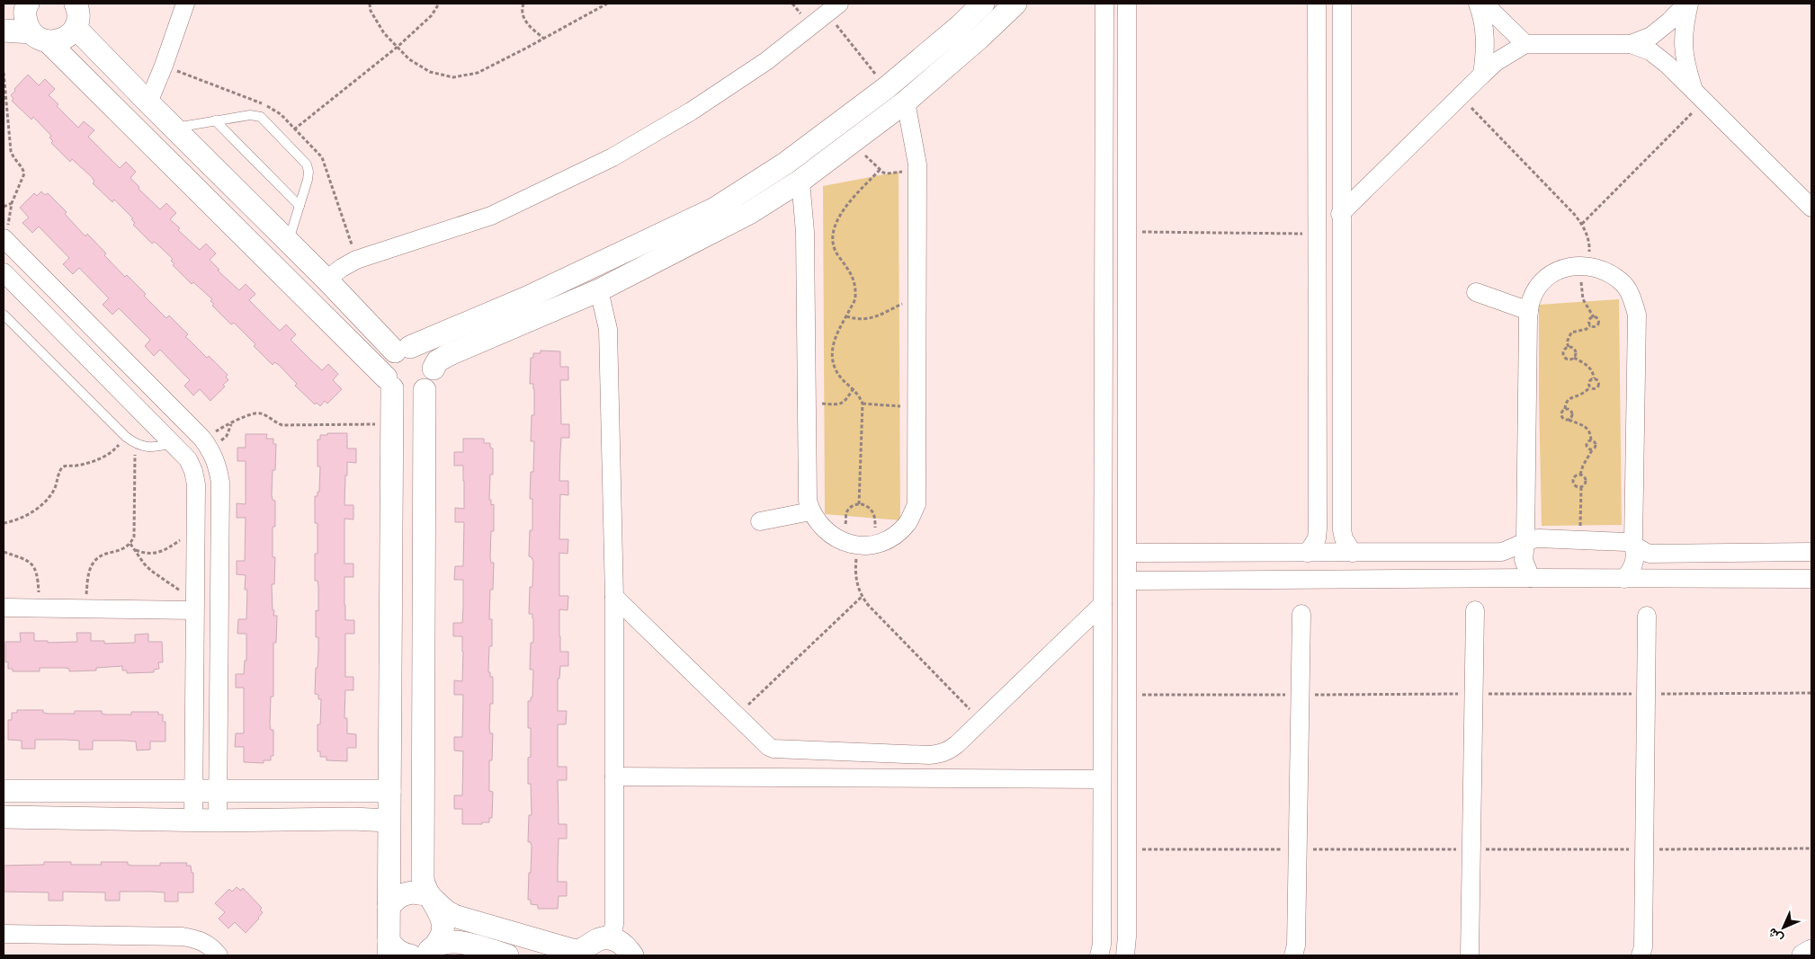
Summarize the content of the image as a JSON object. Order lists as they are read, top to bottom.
{
  "north": "bottom left"
}
